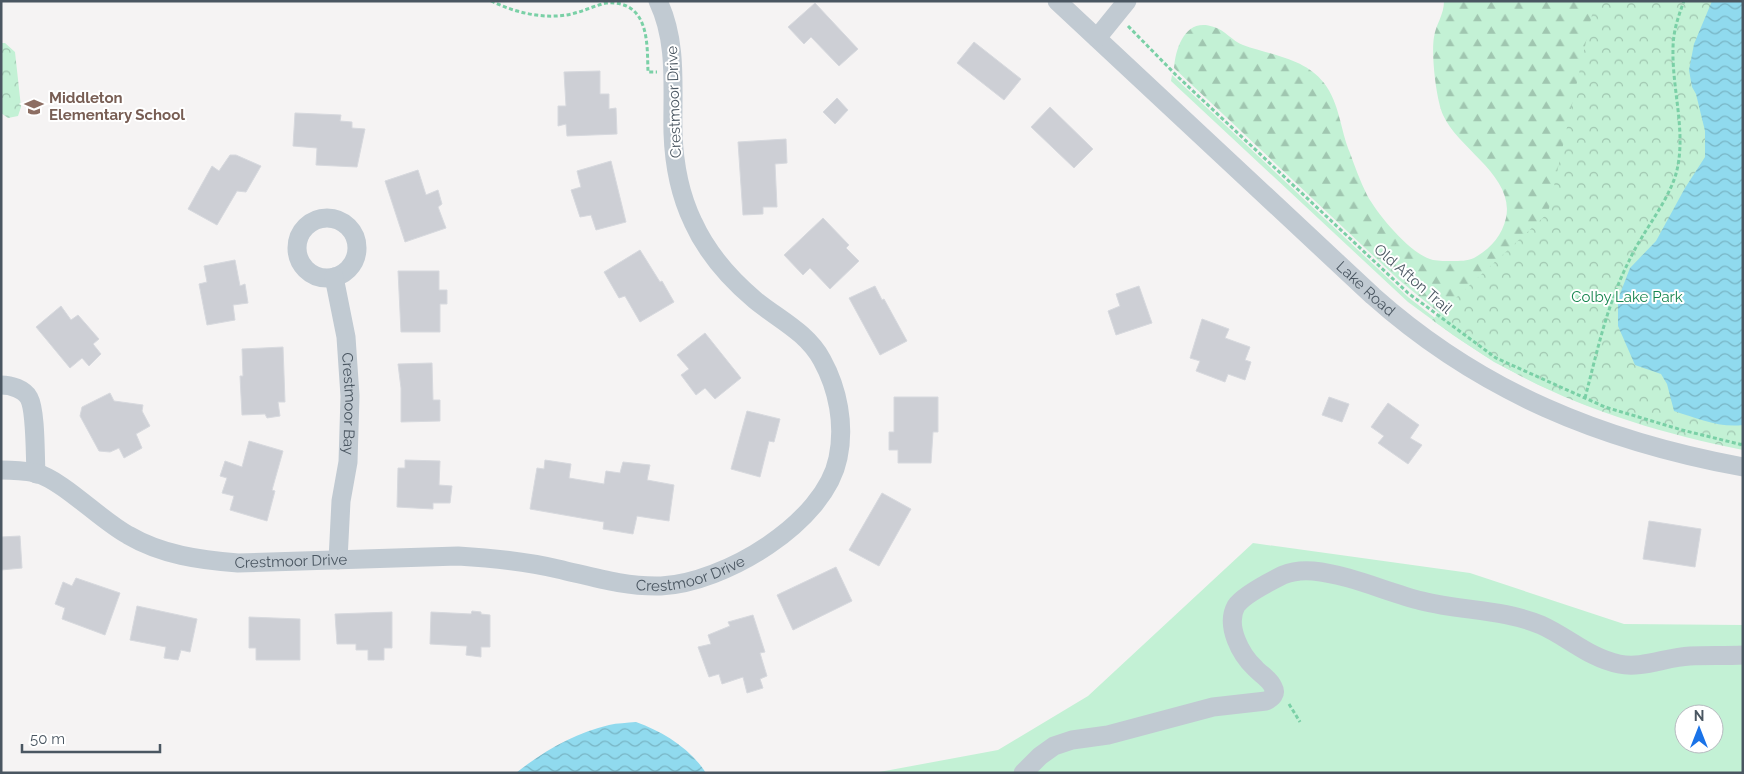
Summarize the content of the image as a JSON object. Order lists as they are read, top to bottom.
{
  "streets": {
    "street": ["Crestmoor Drive", "Lake Road", "Crestmoor Bay"],
    "path": ["Old Afton Trail"]
  },
  "crossings": [
    ["Crestmoor Drive", "Crestmoor Bay"]
  ],
  "parks": ["Colby Lake Park"],
  "places": {
    "school or university": ["Middleton Elementary School"]
  },
  "scale_bar": "50 m",
  "north": "top"
}
